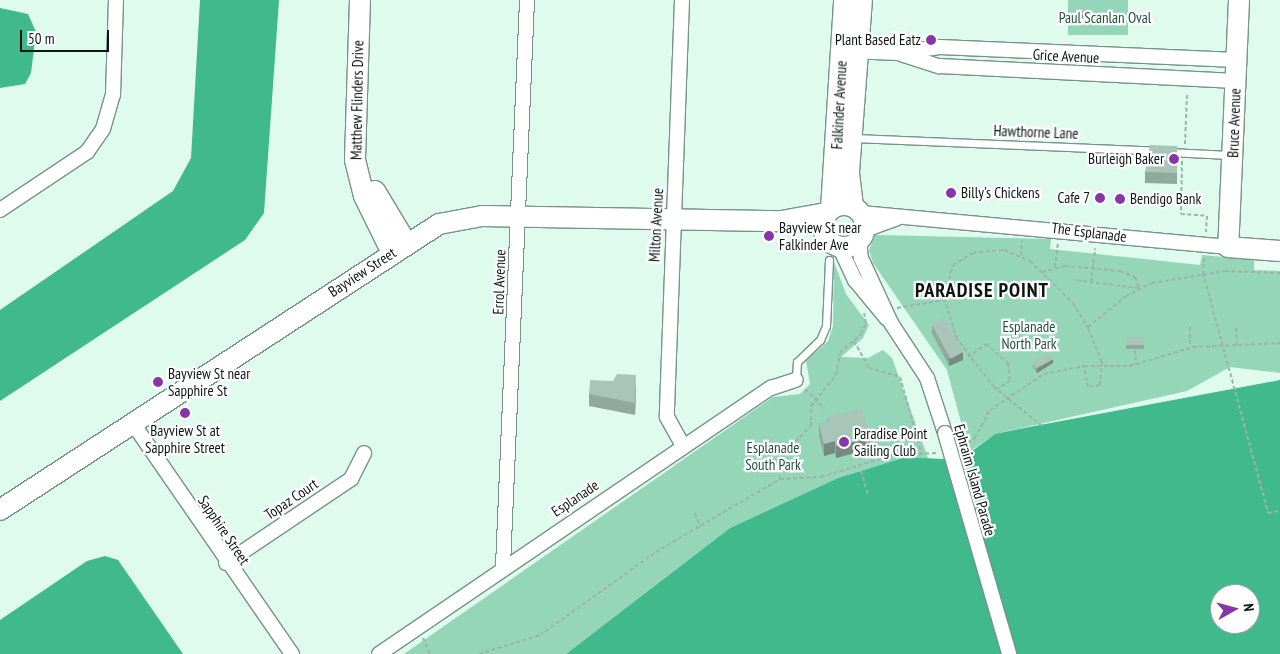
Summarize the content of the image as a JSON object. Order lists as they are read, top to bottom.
{
  "streets": {
    "street": [
      "Grice Avenue",
      "Matthew Flinders Drive",
      "Falkinder Avenue",
      "Bruce Avenue",
      "Milton Avenue",
      "The Esplanade",
      "Bayview Street",
      "Errol Avenue",
      "Ephraim Island Parade",
      "Esplanade",
      "Topaz Court",
      "Sapphire Street"
    ],
    "lane": ["Hawthorne Lane"]
  },
  "crossings": [
    ["Grice Avenue", "Falkinder Avenue"],
    ["Grice Avenue", "Bruce Avenue"],
    ["Matthew Flinders Drive", "Bayview Street"],
    ["Falkinder Avenue", "Hawthorne Lane"],
    ["Falkinder Avenue", "The Esplanade"],
    ["Falkinder Avenue", "Bayview Street"],
    ["Falkinder Avenue", "Ephraim Island Parade"],
    ["Bruce Avenue", "Hawthorne Lane"],
    ["Bruce Avenue", "The Esplanade"],
    ["Milton Avenue", "Bayview Street"],
    ["Milton Avenue", "Esplanade"],
    ["The Esplanade", "Bayview Street"],
    ["The Esplanade", "Ephraim Island Parade"],
    ["Bayview Street", "Errol Avenue"],
    ["Bayview Street", "Ephraim Island Parade"],
    ["Bayview Street", "Sapphire Street"],
    ["Errol Avenue", "Esplanade"],
    ["Topaz Court", "Sapphire Street"]
  ],
  "districts": ["PARADISE POINT"],
  "parks": ["Paul Scanlan Oval", "Esplanade North Park", "Esplanade South Park"],
  "places": [
    "Plant Based Eatz",
    "Burleigh Baker",
    "Billy's Chickens",
    "Cafe 7",
    "Bendigo Bank",
    "Bayview St near Falkinder Ave",
    "Bayview St near Sapphire St",
    "Bayview St at Sapphire Street",
    "Paradise Point Sailing Club"
  ],
  "scale_bar": "50 m",
  "north": "right"
}
